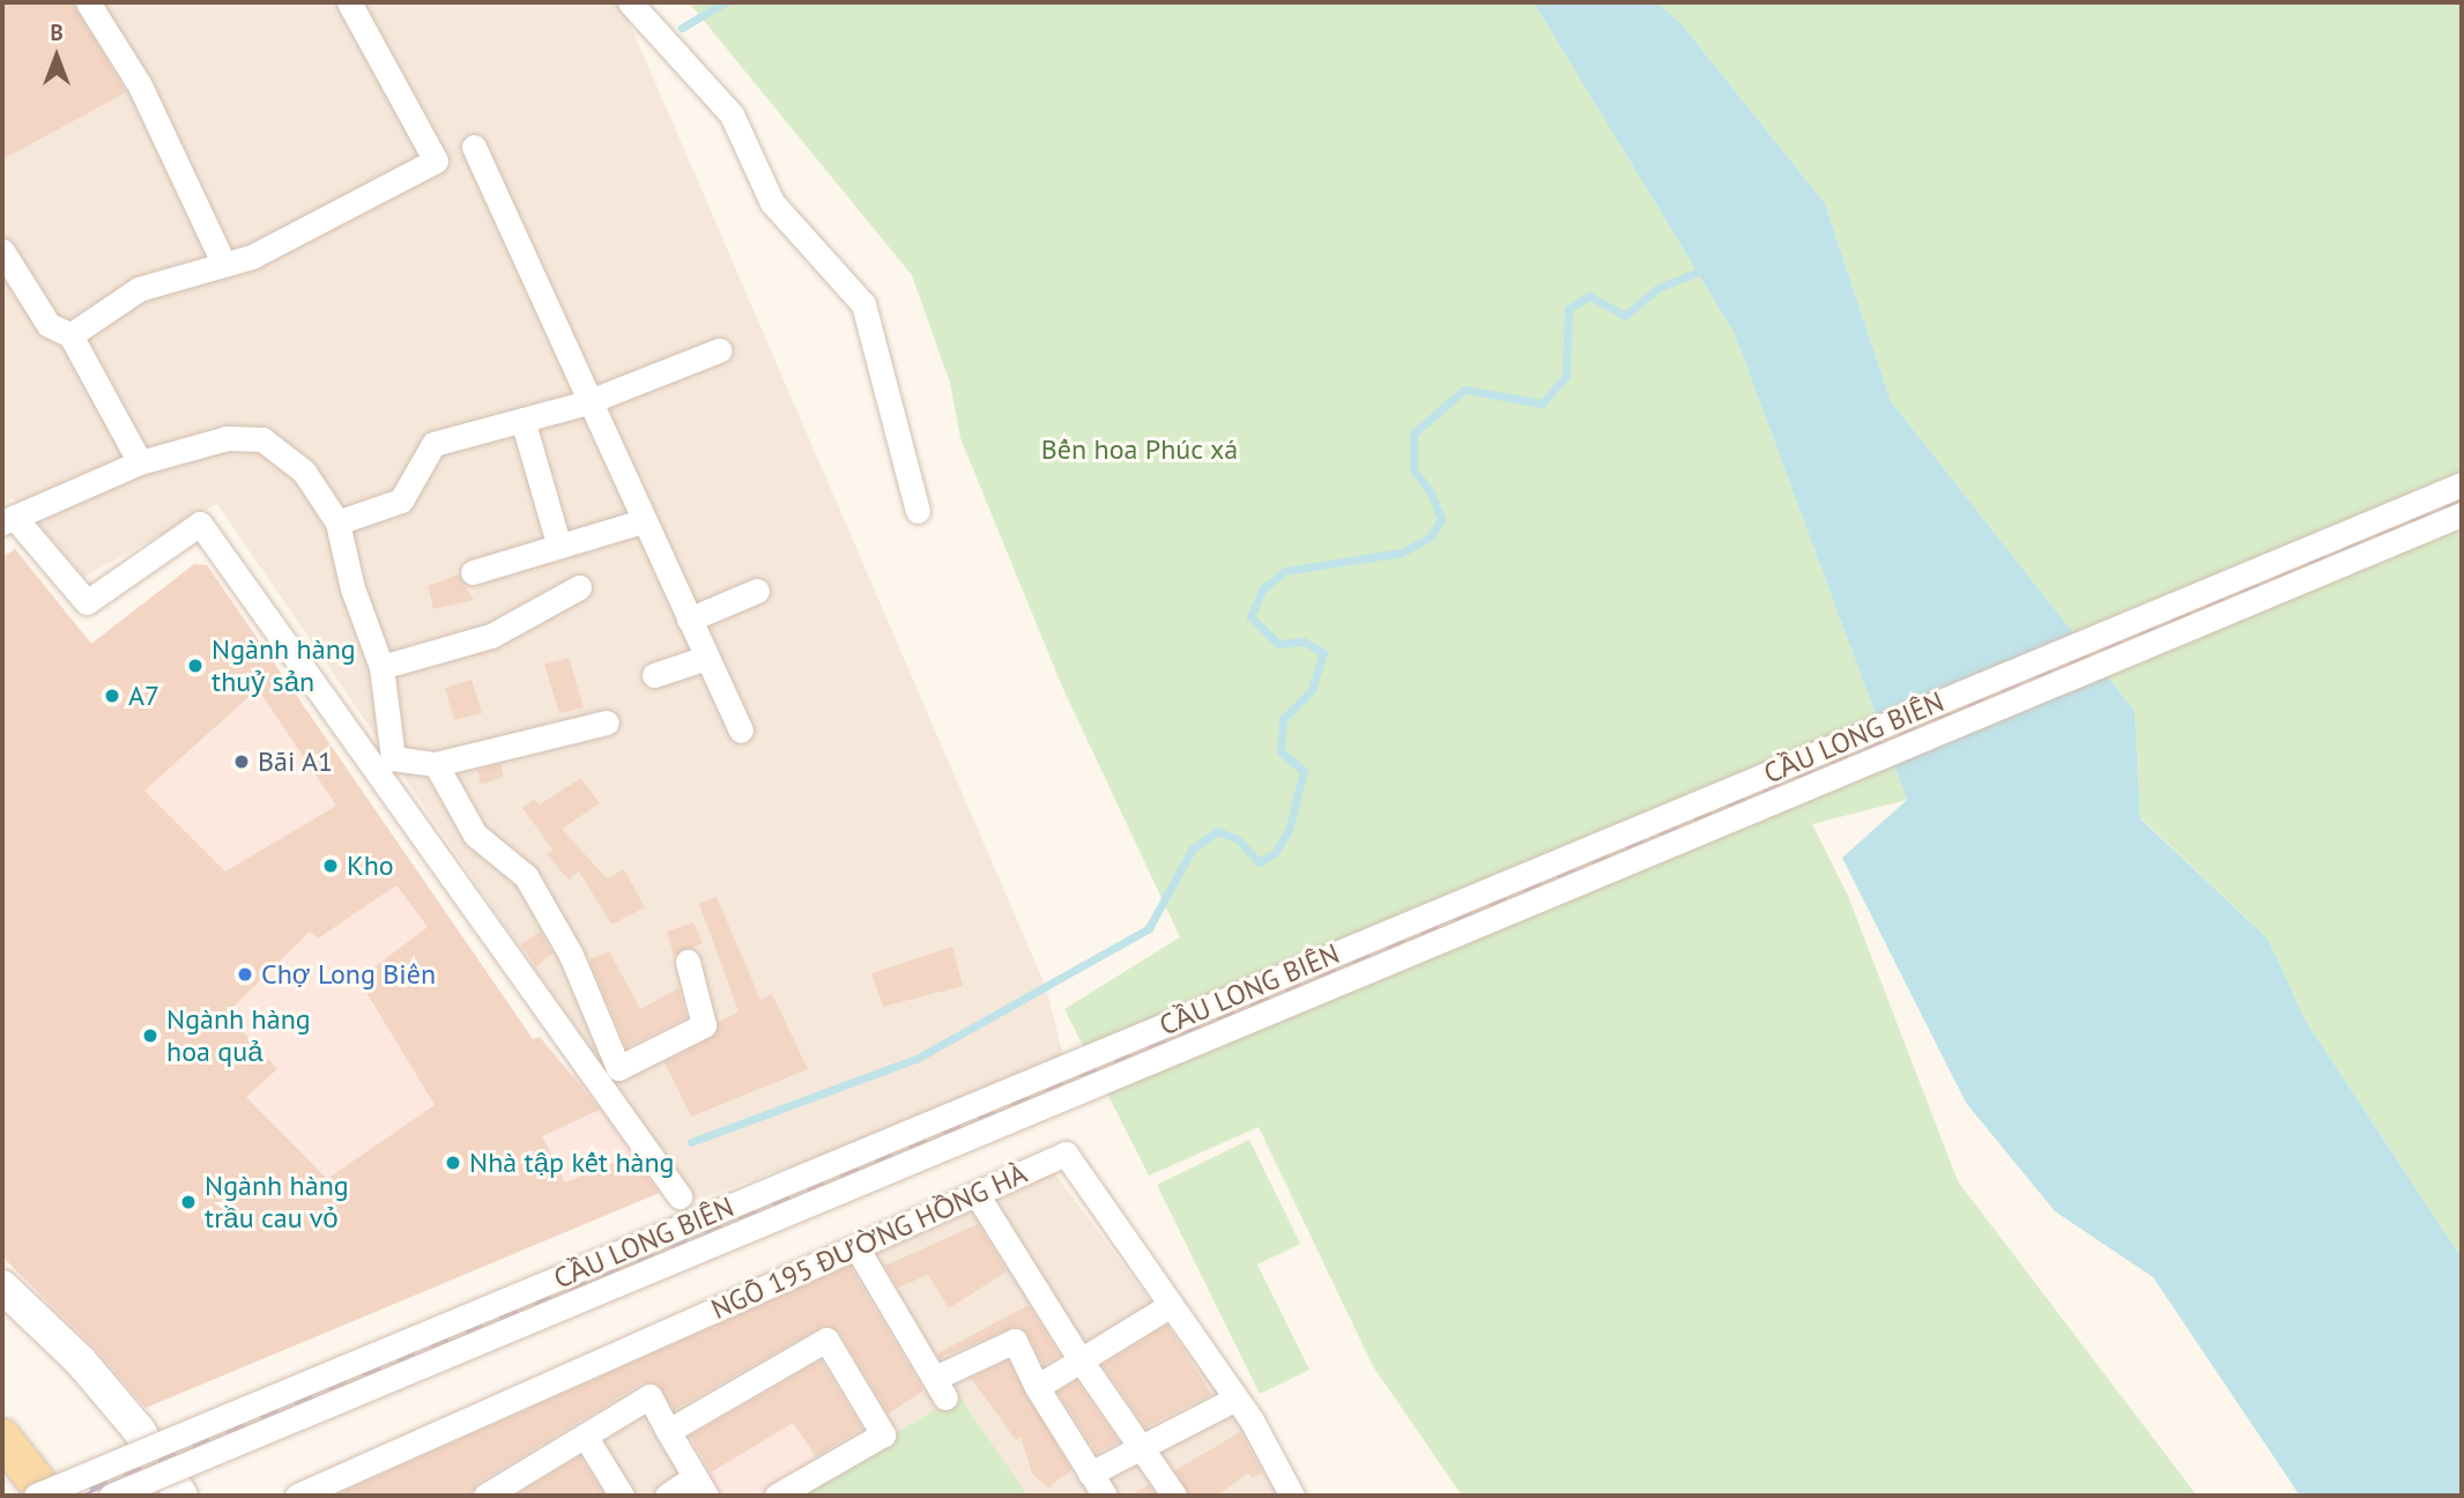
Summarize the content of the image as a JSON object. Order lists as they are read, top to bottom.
{
  "streets": {
    "street": ["CẦU LONG BIÊN", "NGÕ 195 ĐƯỜNG HỒNG HÀ"]
  },
  "parks": ["Bến hoa Phúc xá"],
  "places": [
    "Ngành hàng thuỷ sản",
    "A7",
    "Bãi A1",
    "Kho",
    "Chợ Long Biên",
    "Ngành hàng hoa quả",
    "Nhà tập kết hàng",
    "Ngành hàng trầu cau vỏ"
  ],
  "north": "top"
}
